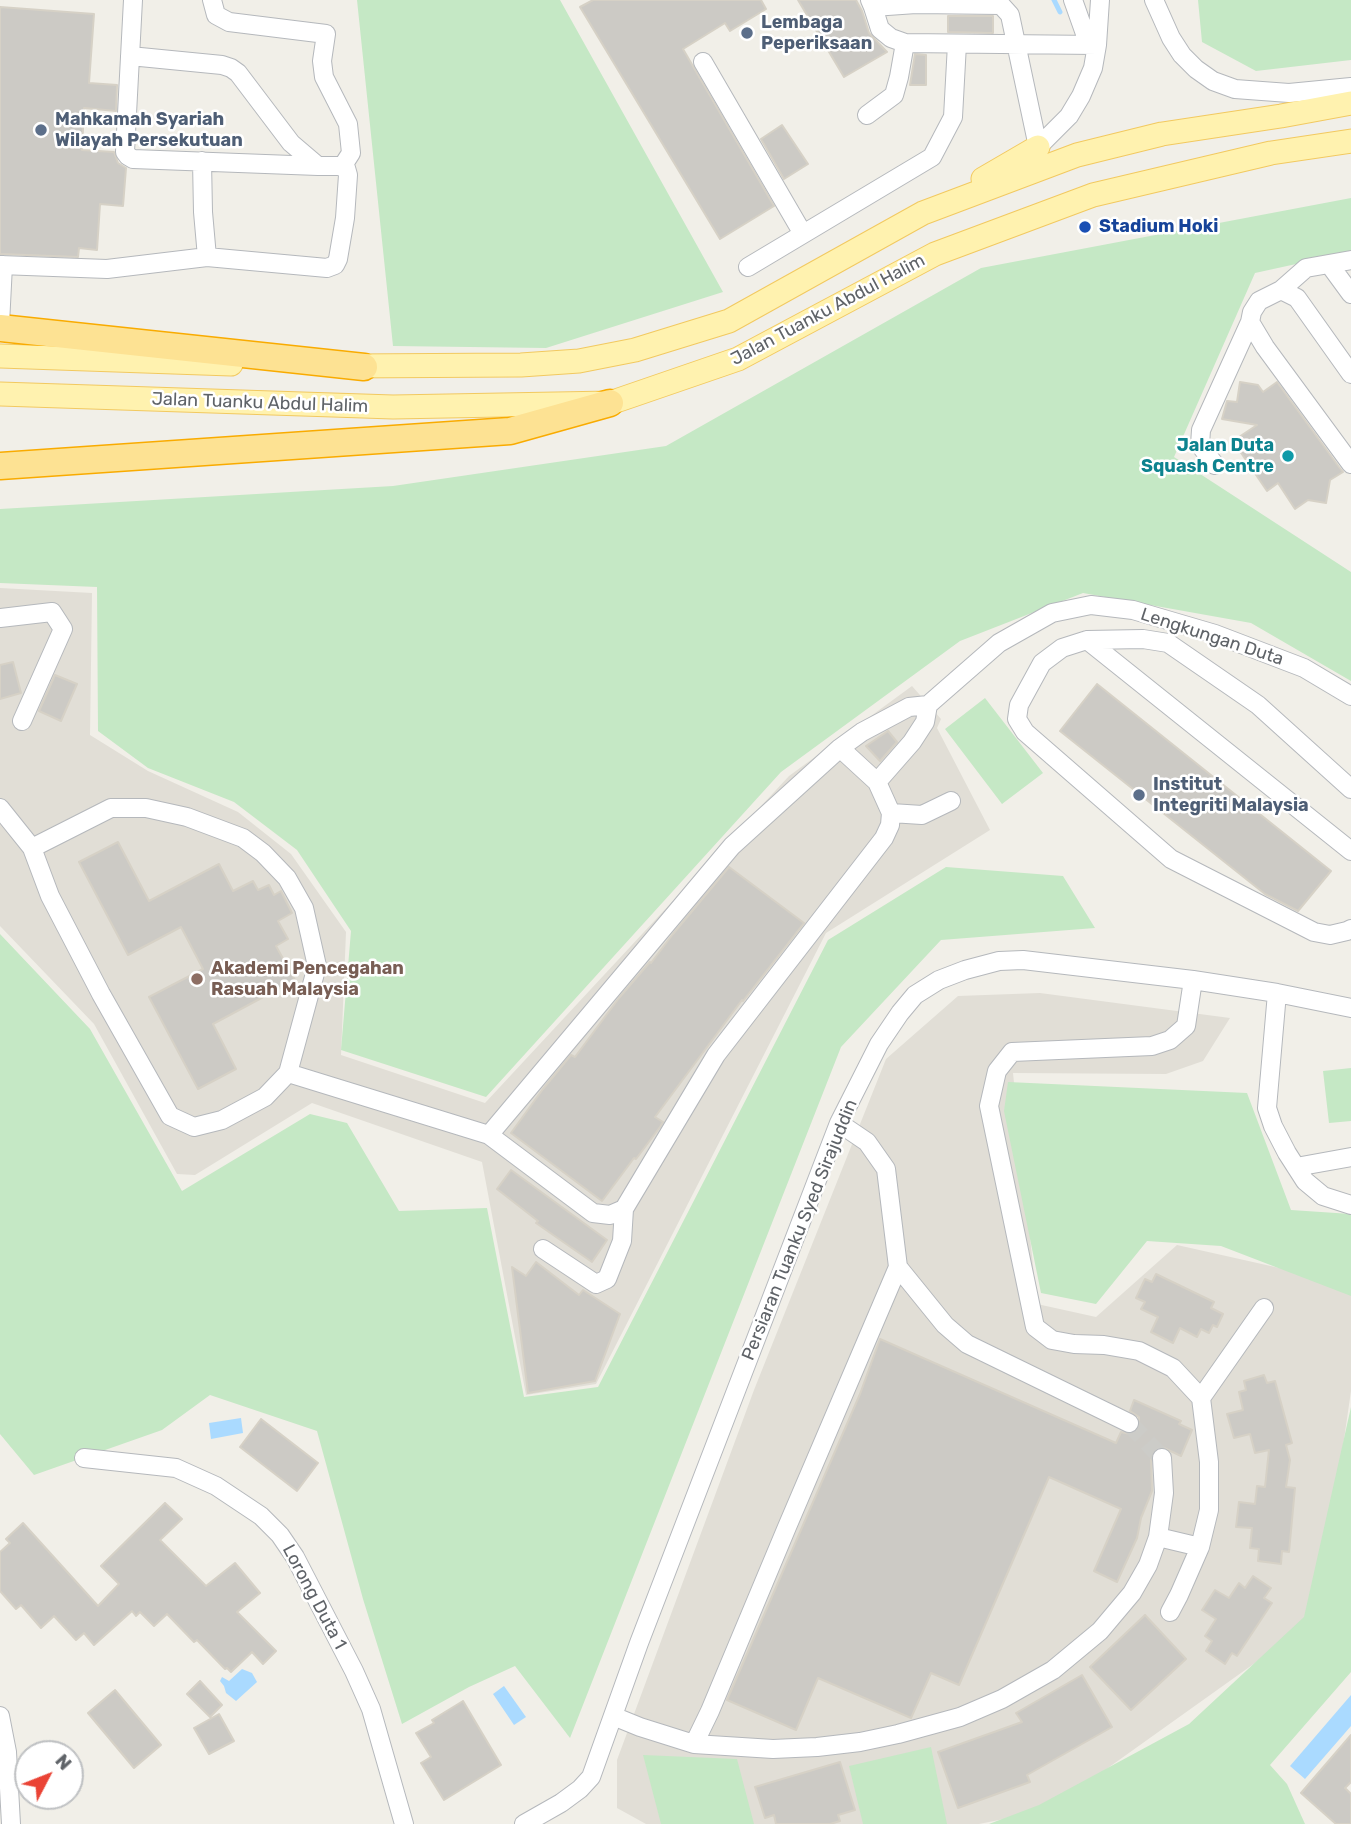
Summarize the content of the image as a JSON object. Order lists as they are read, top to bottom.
{
  "streets": {
    "main road": ["Jalan Tuanku Abdul Halim"],
    "street": ["Lengkungan Duta", "Persiaran Tuanku Syed Sirajuddin", "Lorong Duta 1"]
  },
  "places": [
    "Lembaga Peperiksaan",
    "Mahkamah Syariah Wilayah Persekutuan",
    "Stadium Hoki",
    "Jalan Duta Squash Centre",
    "Institut Integriti Malaysia",
    "Akademi Pencegahan Rasuah Malaysia"
  ],
  "north": "top right"
}
